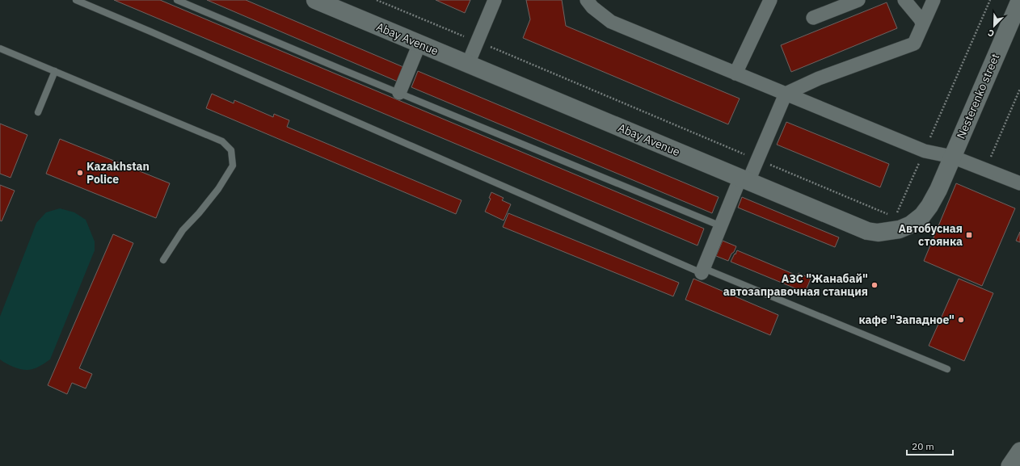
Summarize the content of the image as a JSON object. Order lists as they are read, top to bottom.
{
  "streets": {
    "main road": ["Abay Avenue", "Nesterenko street"]
  },
  "crossings": [
    ["Abay Avenue", "Nesterenko street"]
  ],
  "places": {
    "other": ["Kazakhstan Police", "АЗС \"Жанабай\" автозаправочная станция", "кафе \"Западное\""],
    "transit": ["Автобусная стоянка"]
  },
  "scale_bar": "20 m",
  "north": "bottom left"
}
